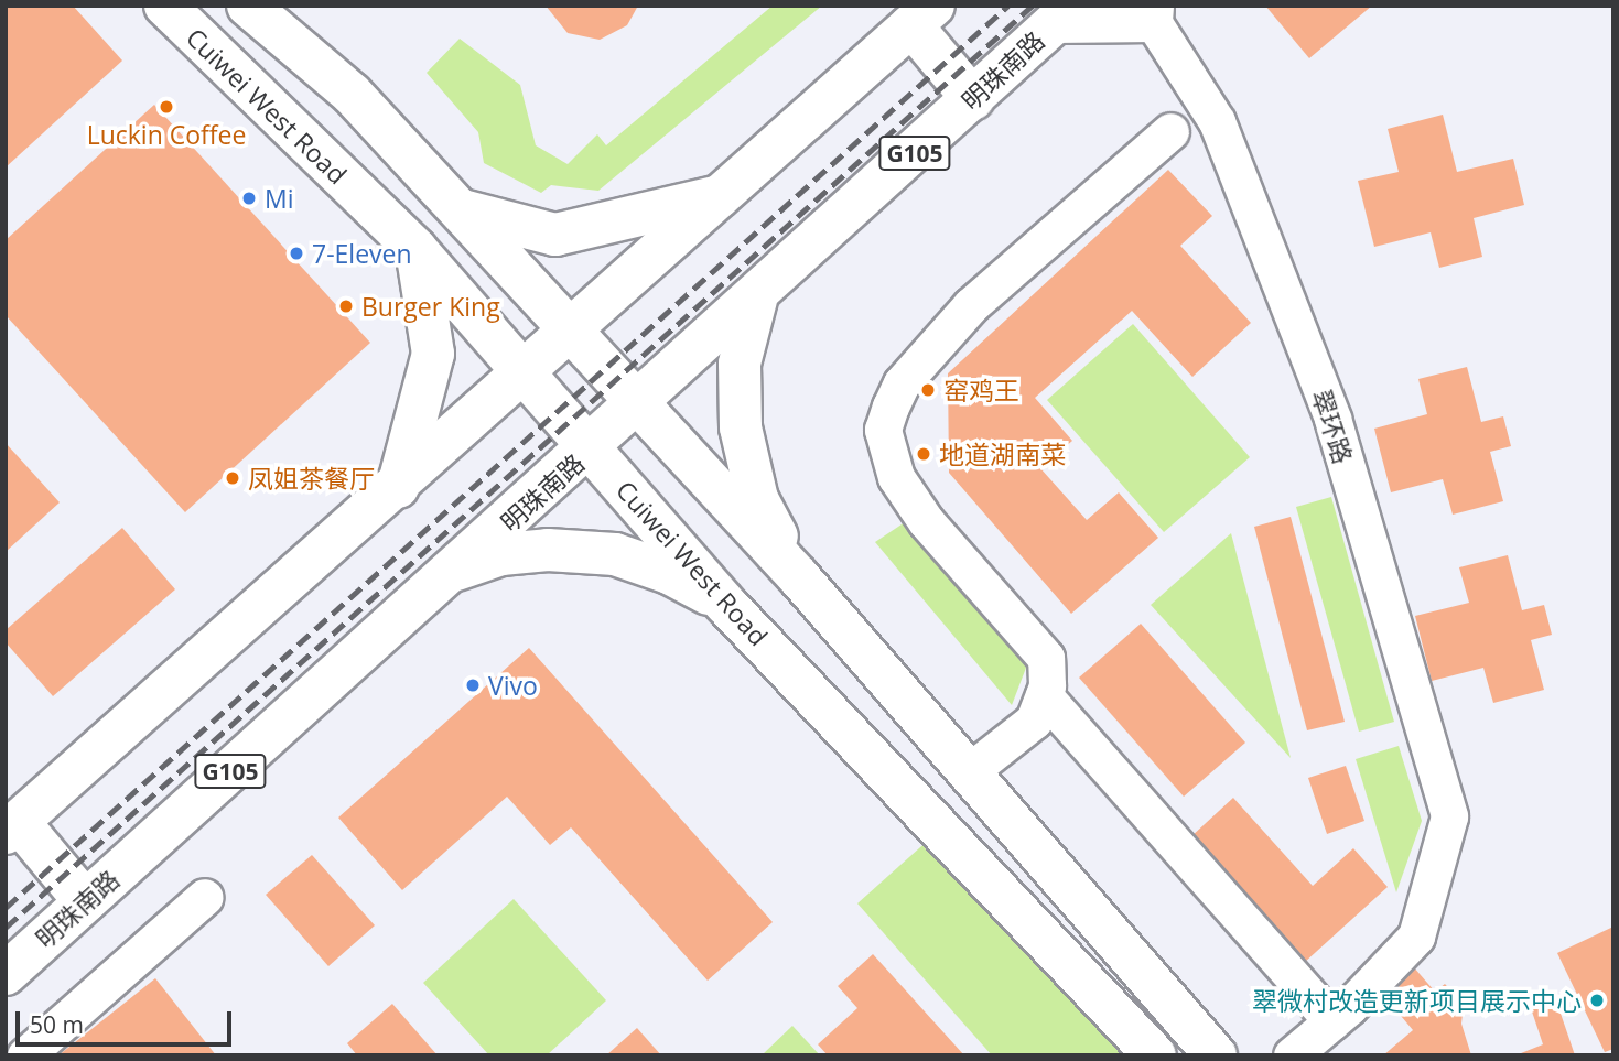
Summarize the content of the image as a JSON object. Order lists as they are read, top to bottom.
{
  "streets": {
    "main road": ["明珠南路", "Cuiwei West Road", "G105"],
    "street": ["翠环路"]
  },
  "crossings": [
    ["明珠南路", "Cuiwei West Road"]
  ],
  "places": [
    "Luckin Coffee",
    "Mi",
    "7-Eleven",
    "Burger King",
    "窑鸡王",
    "地道湖南菜",
    "凤姐茶餐厅",
    "Vivo",
    "翠微村改造更新项目展示中心"
  ],
  "scale_bar": "50 m"
}
